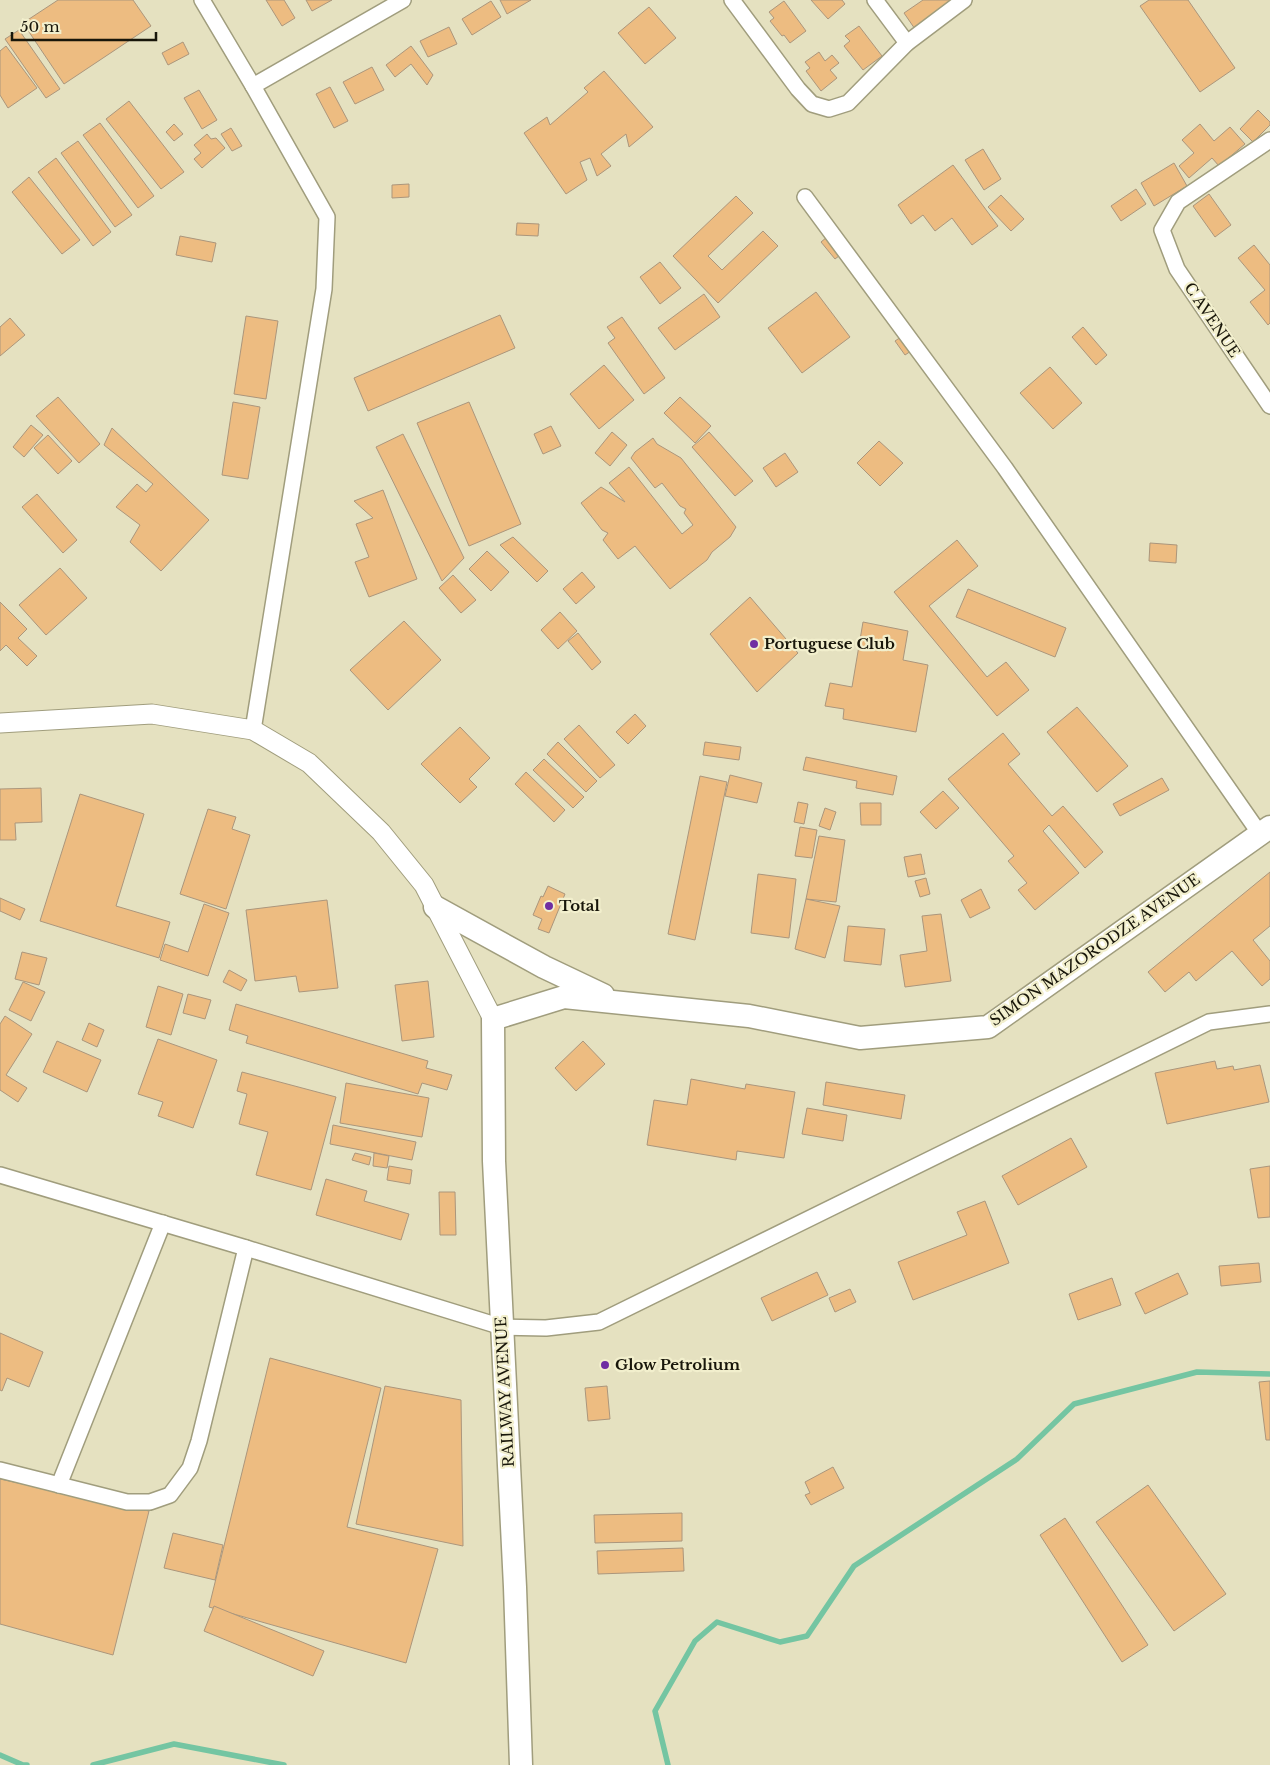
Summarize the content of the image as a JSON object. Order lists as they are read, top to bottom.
{
  "streets": {
    "main road": ["SIMON MAZORODZE AVENUE", "RAILWAY AVENUE"],
    "street": ["C AVENUE"]
  },
  "crossings": [
    ["SIMON MAZORODZE AVENUE", "RAILWAY AVENUE"]
  ],
  "places": ["Portuguese Club", "Total", "Glow Petrolium"],
  "scale_bar": "50 m"
}
